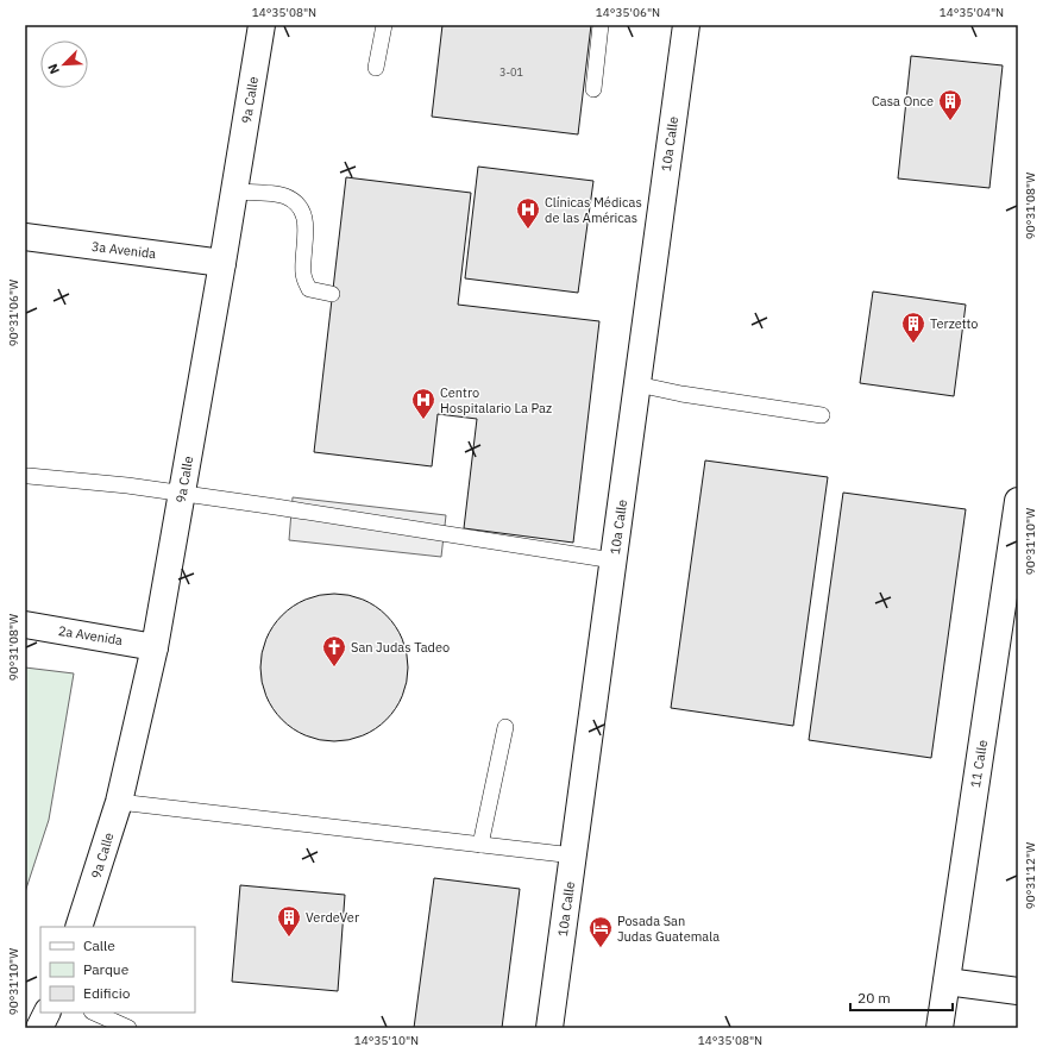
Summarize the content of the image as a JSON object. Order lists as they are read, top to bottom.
{
  "streets": {
    "street": [
      "9a Calle",
      "10a Calle",
      "3a Avenida",
      "2a Avenida",
      "11 Calle"
    ]
  },
  "crossings": [
    ["9a Calle", "3a Avenida"],
    ["9a Calle", "2a Avenida"]
  ],
  "places": {
    "building": ["Casa Once", "Terzetto", "VerdeVer"],
    "hospital": ["Clínicas Médicas de las Américas", "Centro Hospitalario La Paz"],
    "church": ["San Judas Tadeo"],
    "hotel": ["Posada San Judas Guatemala"]
  },
  "house_numbers": ["3-01"],
  "legend": ["Calle", "Parque", "Edificio"],
  "scale_bar": "20 m",
  "north": "bottom left",
  "coordinates": [
    "14°35'08\"N",
    "14°35'06\"N",
    "14°35'04\"N",
    "90°31'08\"W",
    "90°31'06\"W",
    "90°31'10\"W",
    "90°31'12\"W",
    "14°35'10\"N"
  ]
}
